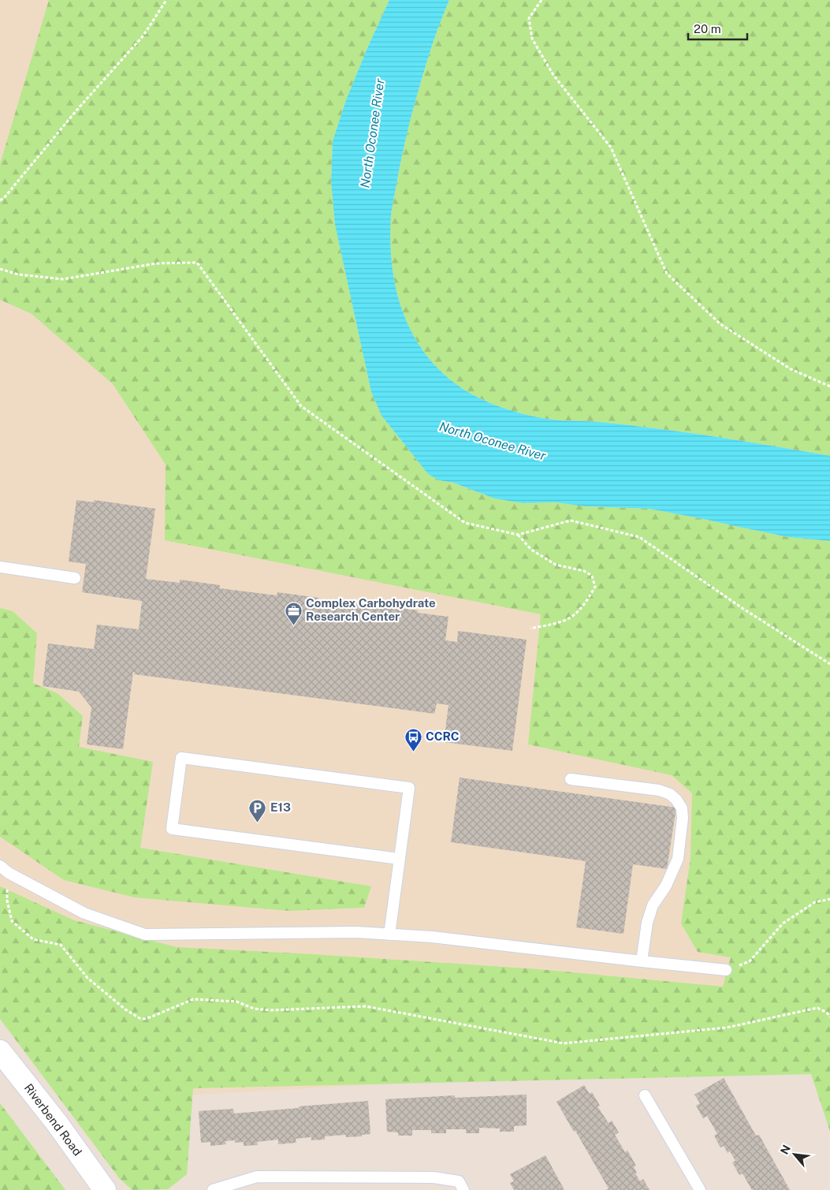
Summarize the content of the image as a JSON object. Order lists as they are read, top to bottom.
{
  "streets": {
    "street": ["Riverbend Road"]
  },
  "water": ["North Oconee River"],
  "places": {
    "office": ["Complex Carbohydrate Research Center"],
    "bus stop": ["CCRC"],
    "parking": ["E13"]
  },
  "scale_bar": "20 m",
  "north": "top left"
}
